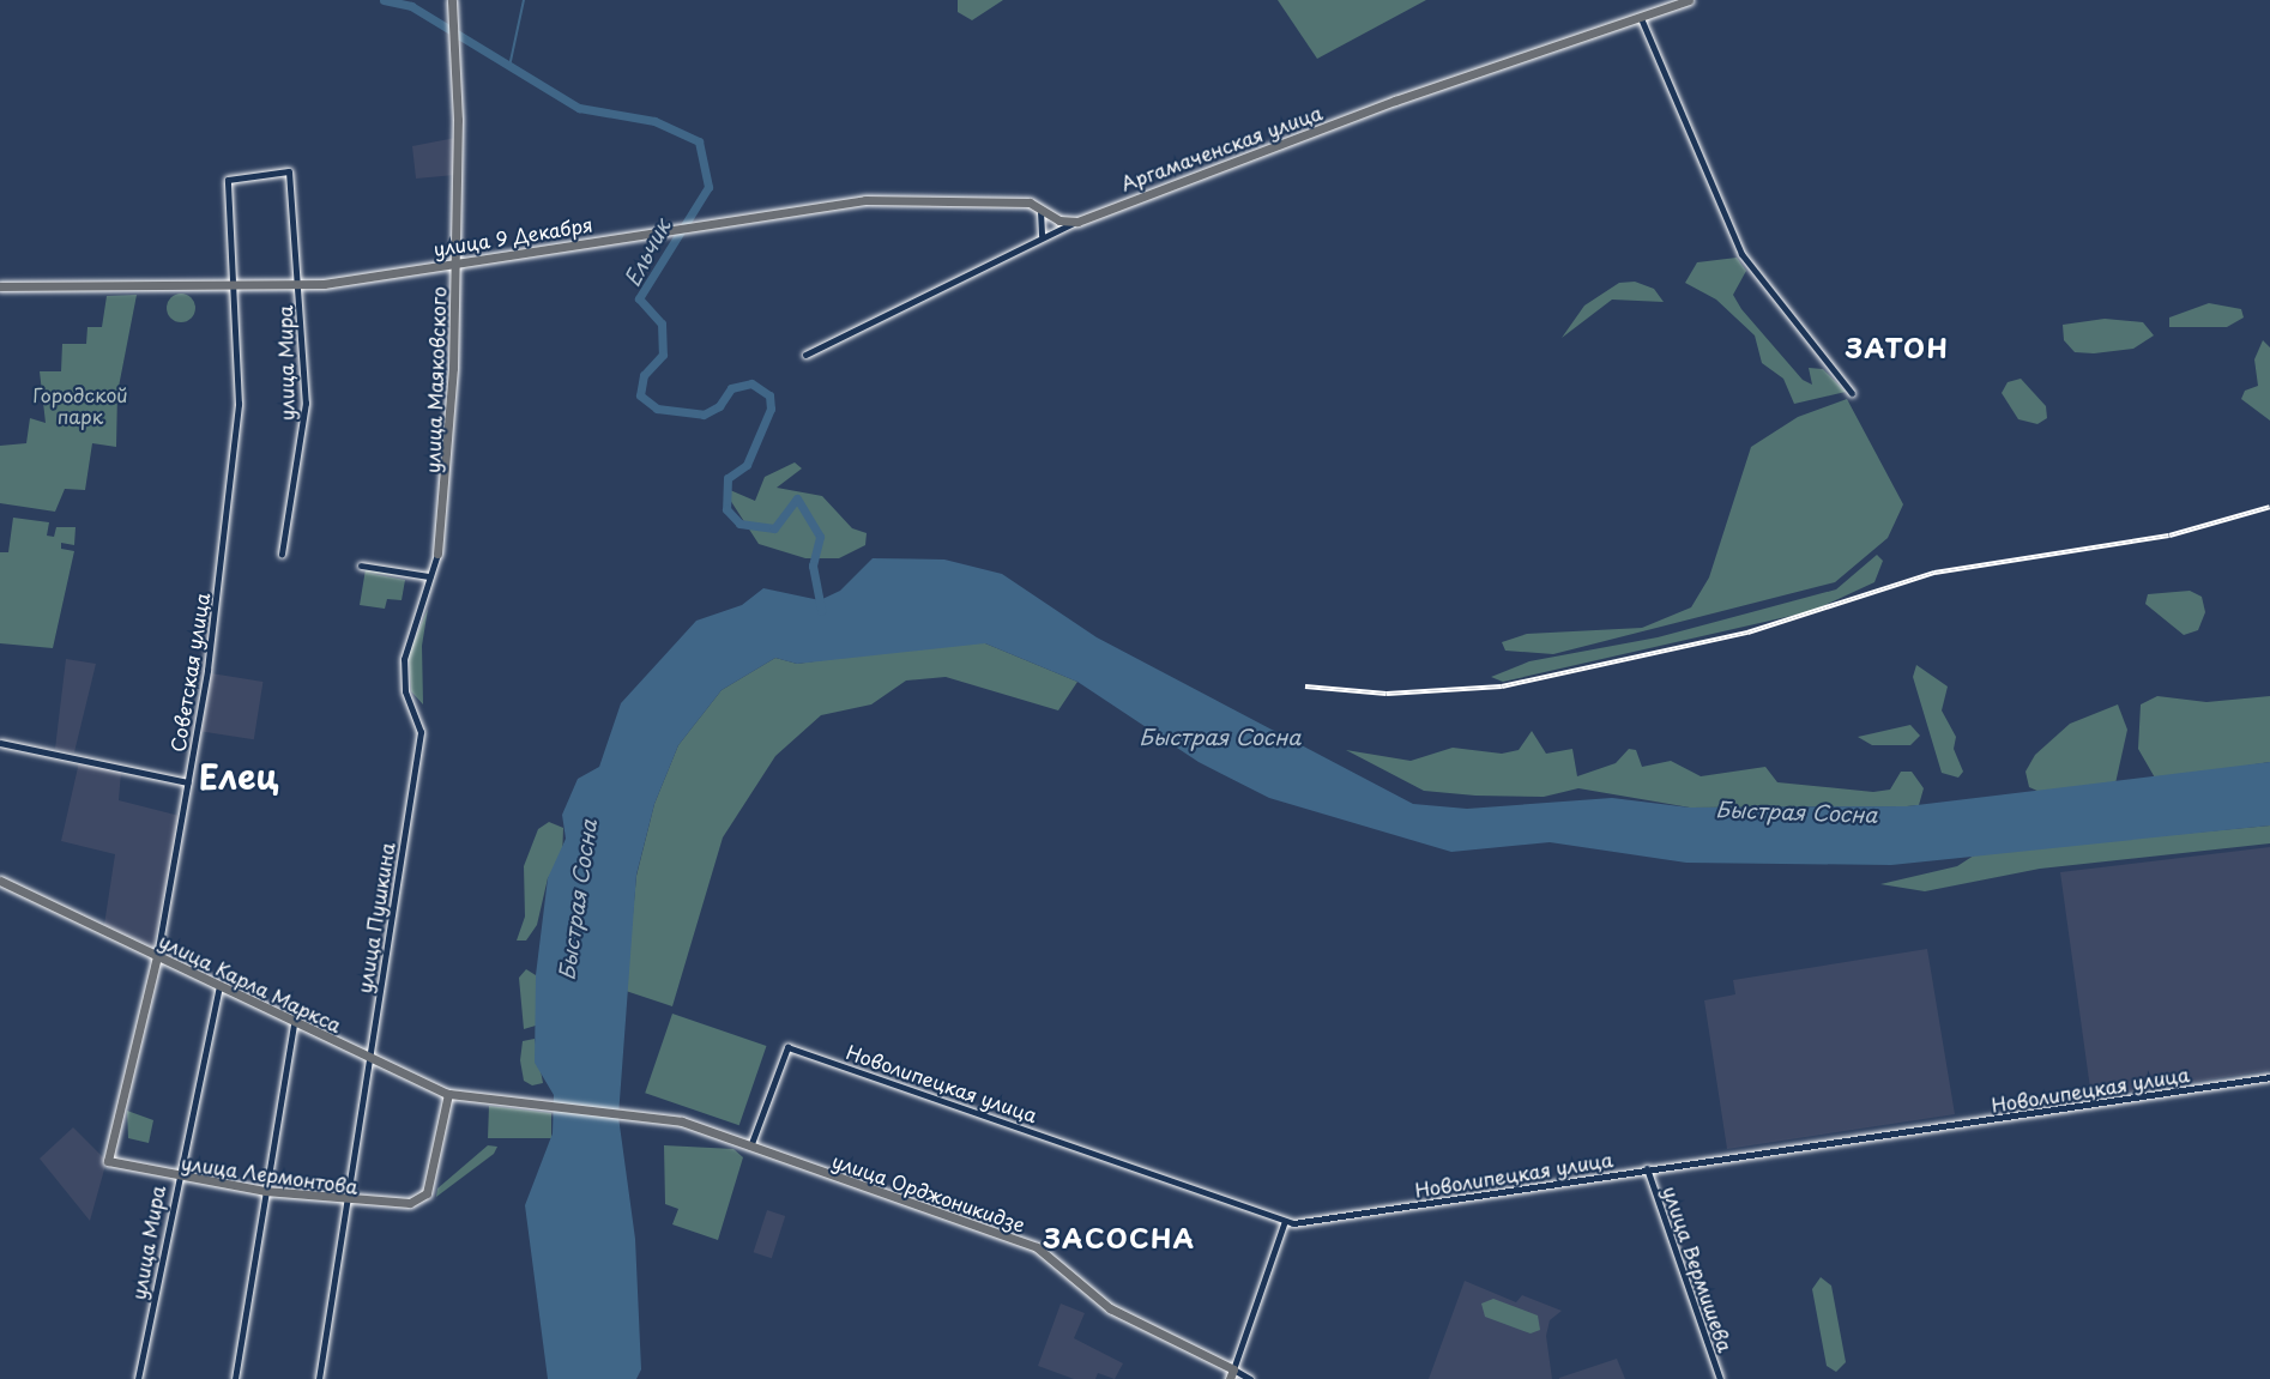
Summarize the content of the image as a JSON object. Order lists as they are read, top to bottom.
{
  "streets": {
    "main road": [
      "Аргамаченская улица",
      "улица 9 Декабря",
      "улица Маяковского",
      "Советская улица",
      "улица Карла Маркса",
      "улица Лермонтова",
      "улица Орджоникидзе"
    ],
    "street": [
      "улица Мира",
      "улица Пушкина",
      "Новолипецкая улица",
      "улица Вермишева"
    ]
  },
  "crossings": [
    ["Аргамаченская улица", "улица 9 Декабря"],
    ["улица 9 Декабря", "улица Мира"],
    ["улица 9 Декабря", "улица Маяковского"],
    ["улица 9 Декабря", "Советская улица"],
    ["улица Мира", "Советская улица"],
    ["улица Мира", "улица Карла Маркса"],
    ["улица Мира", "улица Лермонтова"],
    ["улица Маяковского", "улица Пушкина"],
    ["Советская улица", "улица Карла Маркса"],
    ["Советская улица", "улица Лермонтова"],
    ["улица Пушкина", "улица Карла Маркса"],
    ["улица Пушкина", "улица Лермонтова"],
    ["улица Карла Маркса", "улица Лермонтова"],
    ["улица Карла Маркса", "улица Орджоникидзе"],
    ["Новолипецкая улица", "улица Орджоникидзе"],
    ["Новолипецкая улица", "улица Вермишева"]
  ],
  "districts": ["ЗАТОН", "Елец", "ЗАСОСНА"],
  "water": ["Ельчик", "Быстрая Сосна"],
  "parks": ["Городской парк"]
}
